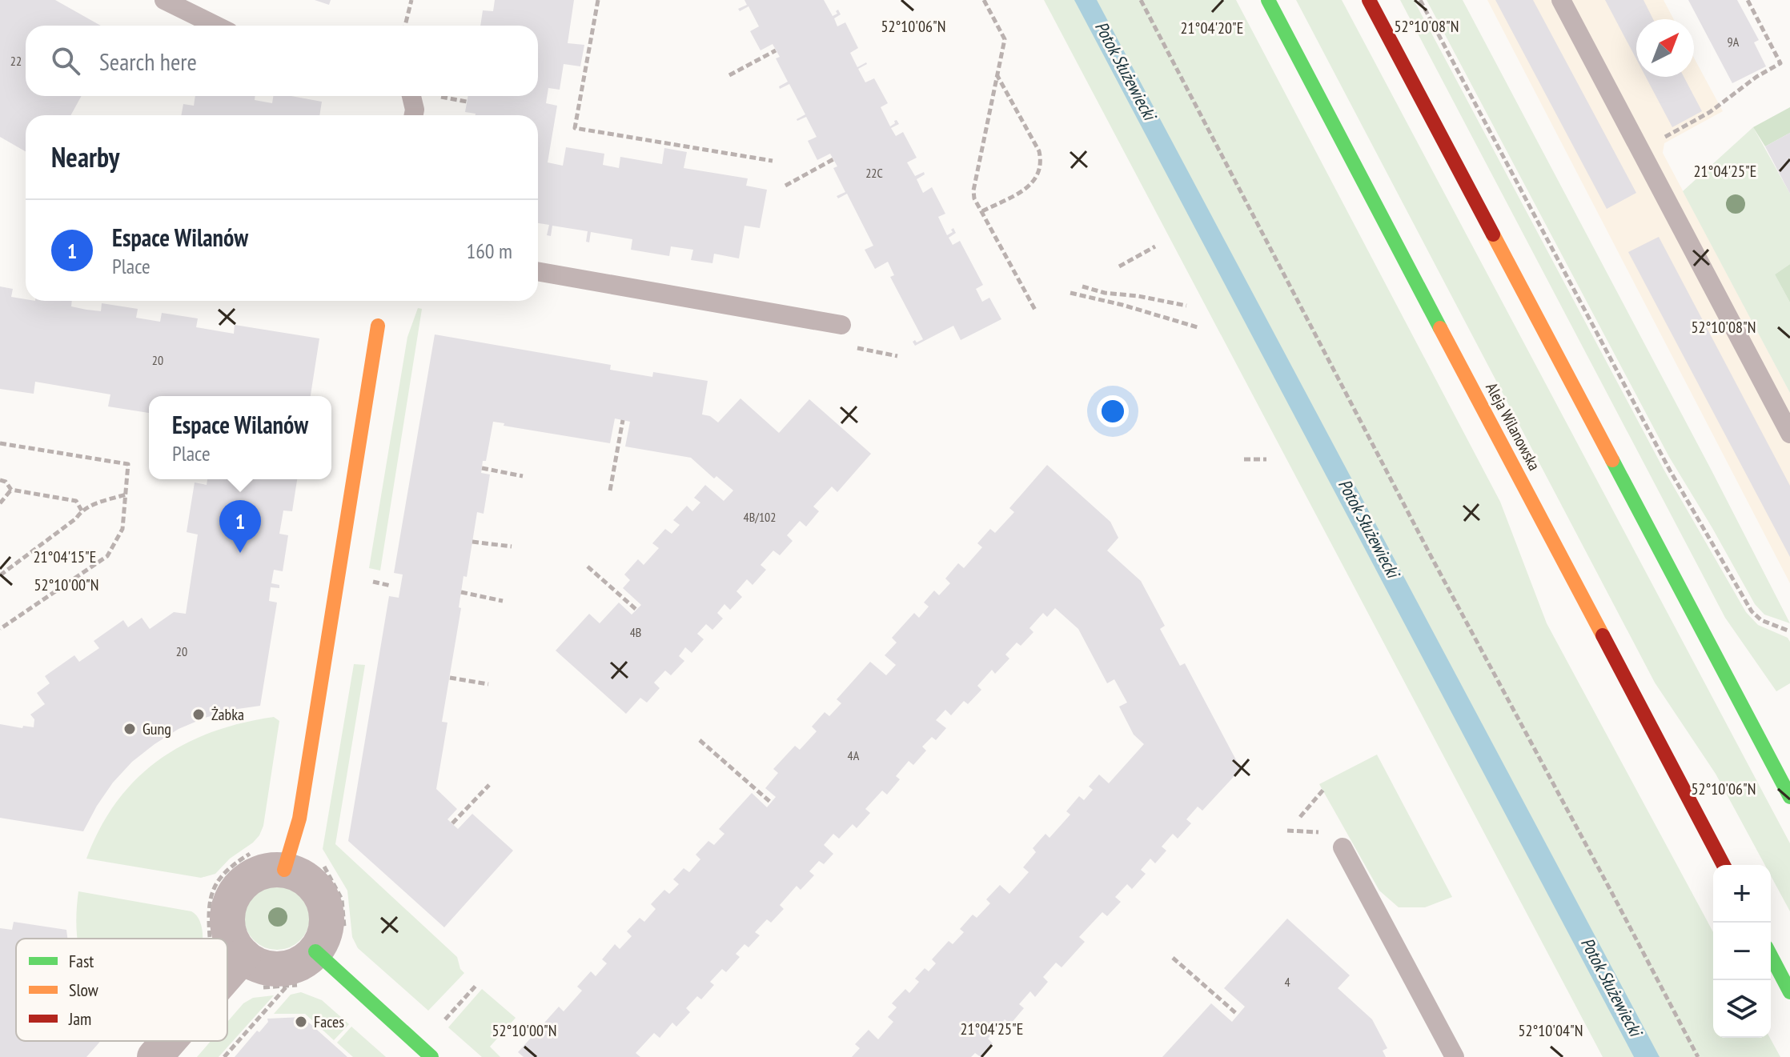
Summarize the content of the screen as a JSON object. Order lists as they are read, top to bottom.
{
  "streets": {
    "main road": ["Aleja Wilanowska"]
  },
  "water": ["Potok Służewiecki"],
  "places": ["Żabka", "Gung", "Faces"],
  "house_numbers": [
    "9A",
    "22",
    "22C",
    "20",
    "4B/102",
    "4B",
    "20",
    "4A",
    "4"
  ],
  "legend": ["Fast", "Slow", "Jam"],
  "north": "top right",
  "page": {
    "search": "Search here",
    "heading": "Nearby",
    "list": [
      {
        "mark": "1",
        "name": "Espace Wilanów",
        "note": "Place",
        "value": "160 m"
      }
    ],
    "popup": ["Espace Wilanów", "Place"],
    "pins": "1",
    "map_buttons": ["+", "−"]
  },
  "coordinates": [
    "52°10'06\"N",
    "52°10'08\"N",
    "21°04'20\"E",
    "21°04'25\"E",
    "21°04'15\"E",
    "52°10'00\"N",
    "52°10'04\"N"
  ]
}
